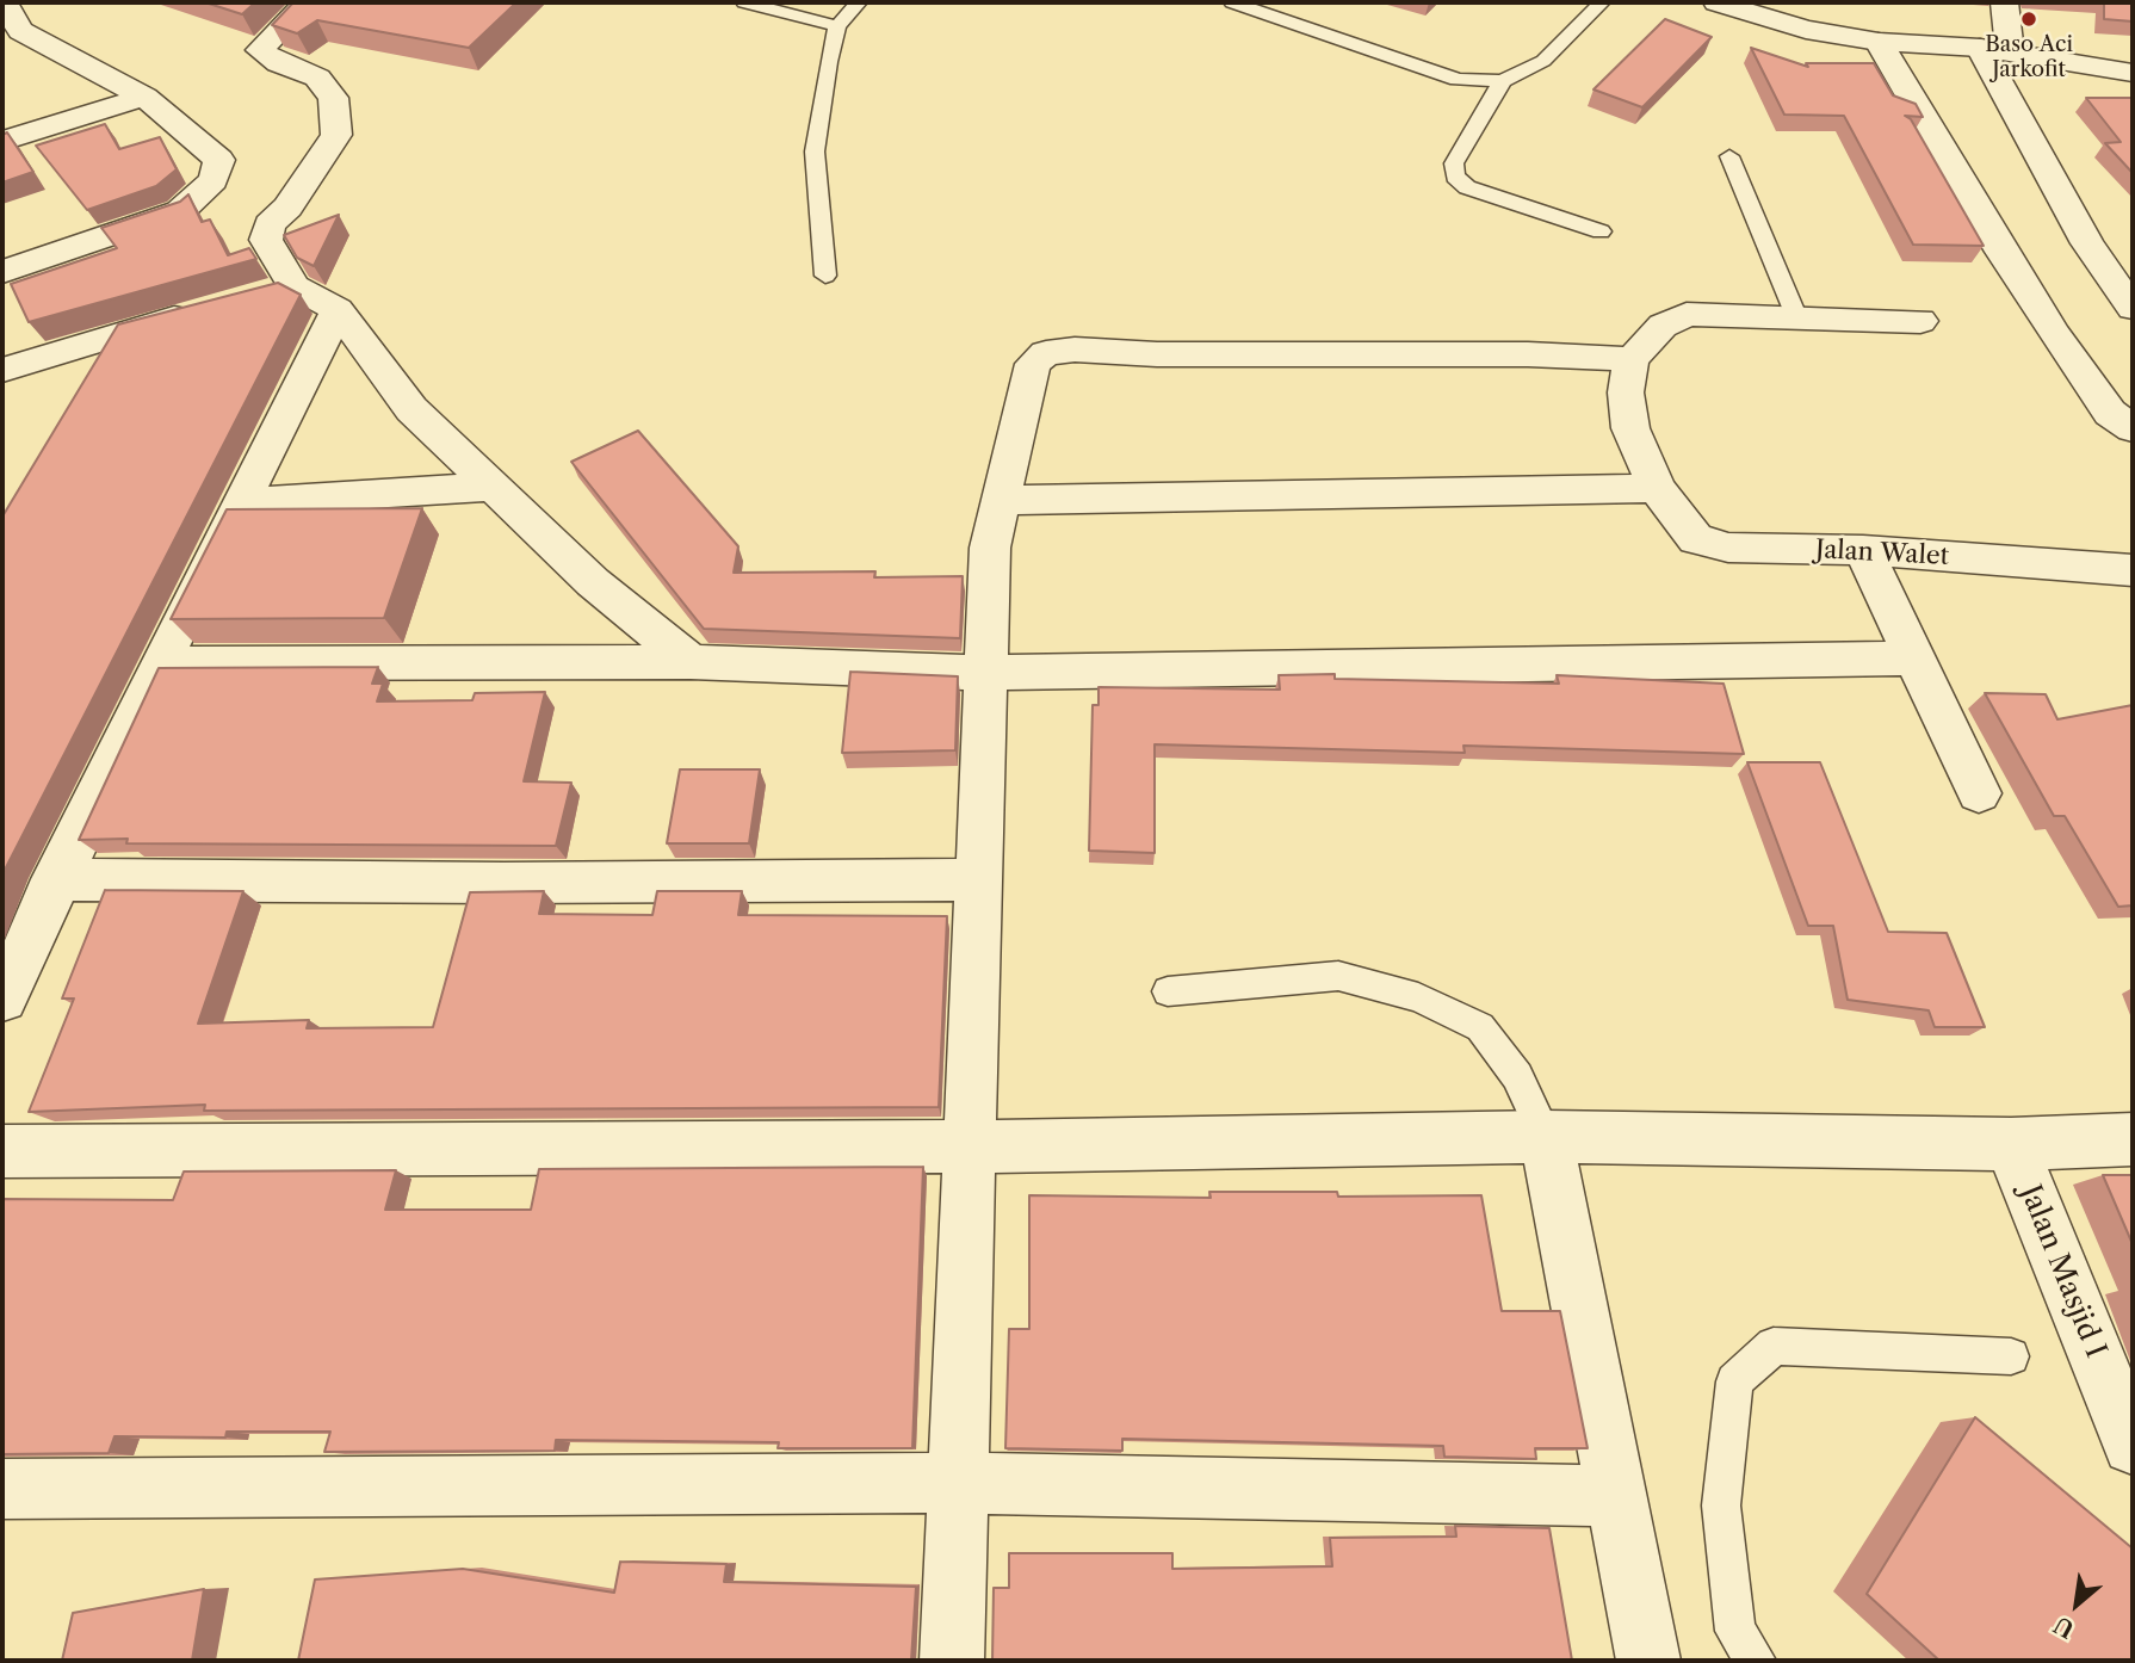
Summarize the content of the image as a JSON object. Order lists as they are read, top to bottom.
{
  "streets": {
    "street": ["Jalan Walet", "Jalan Masjid I"]
  },
  "places": ["Baso Aci Jarkofit"],
  "north": "bottom left"
}
